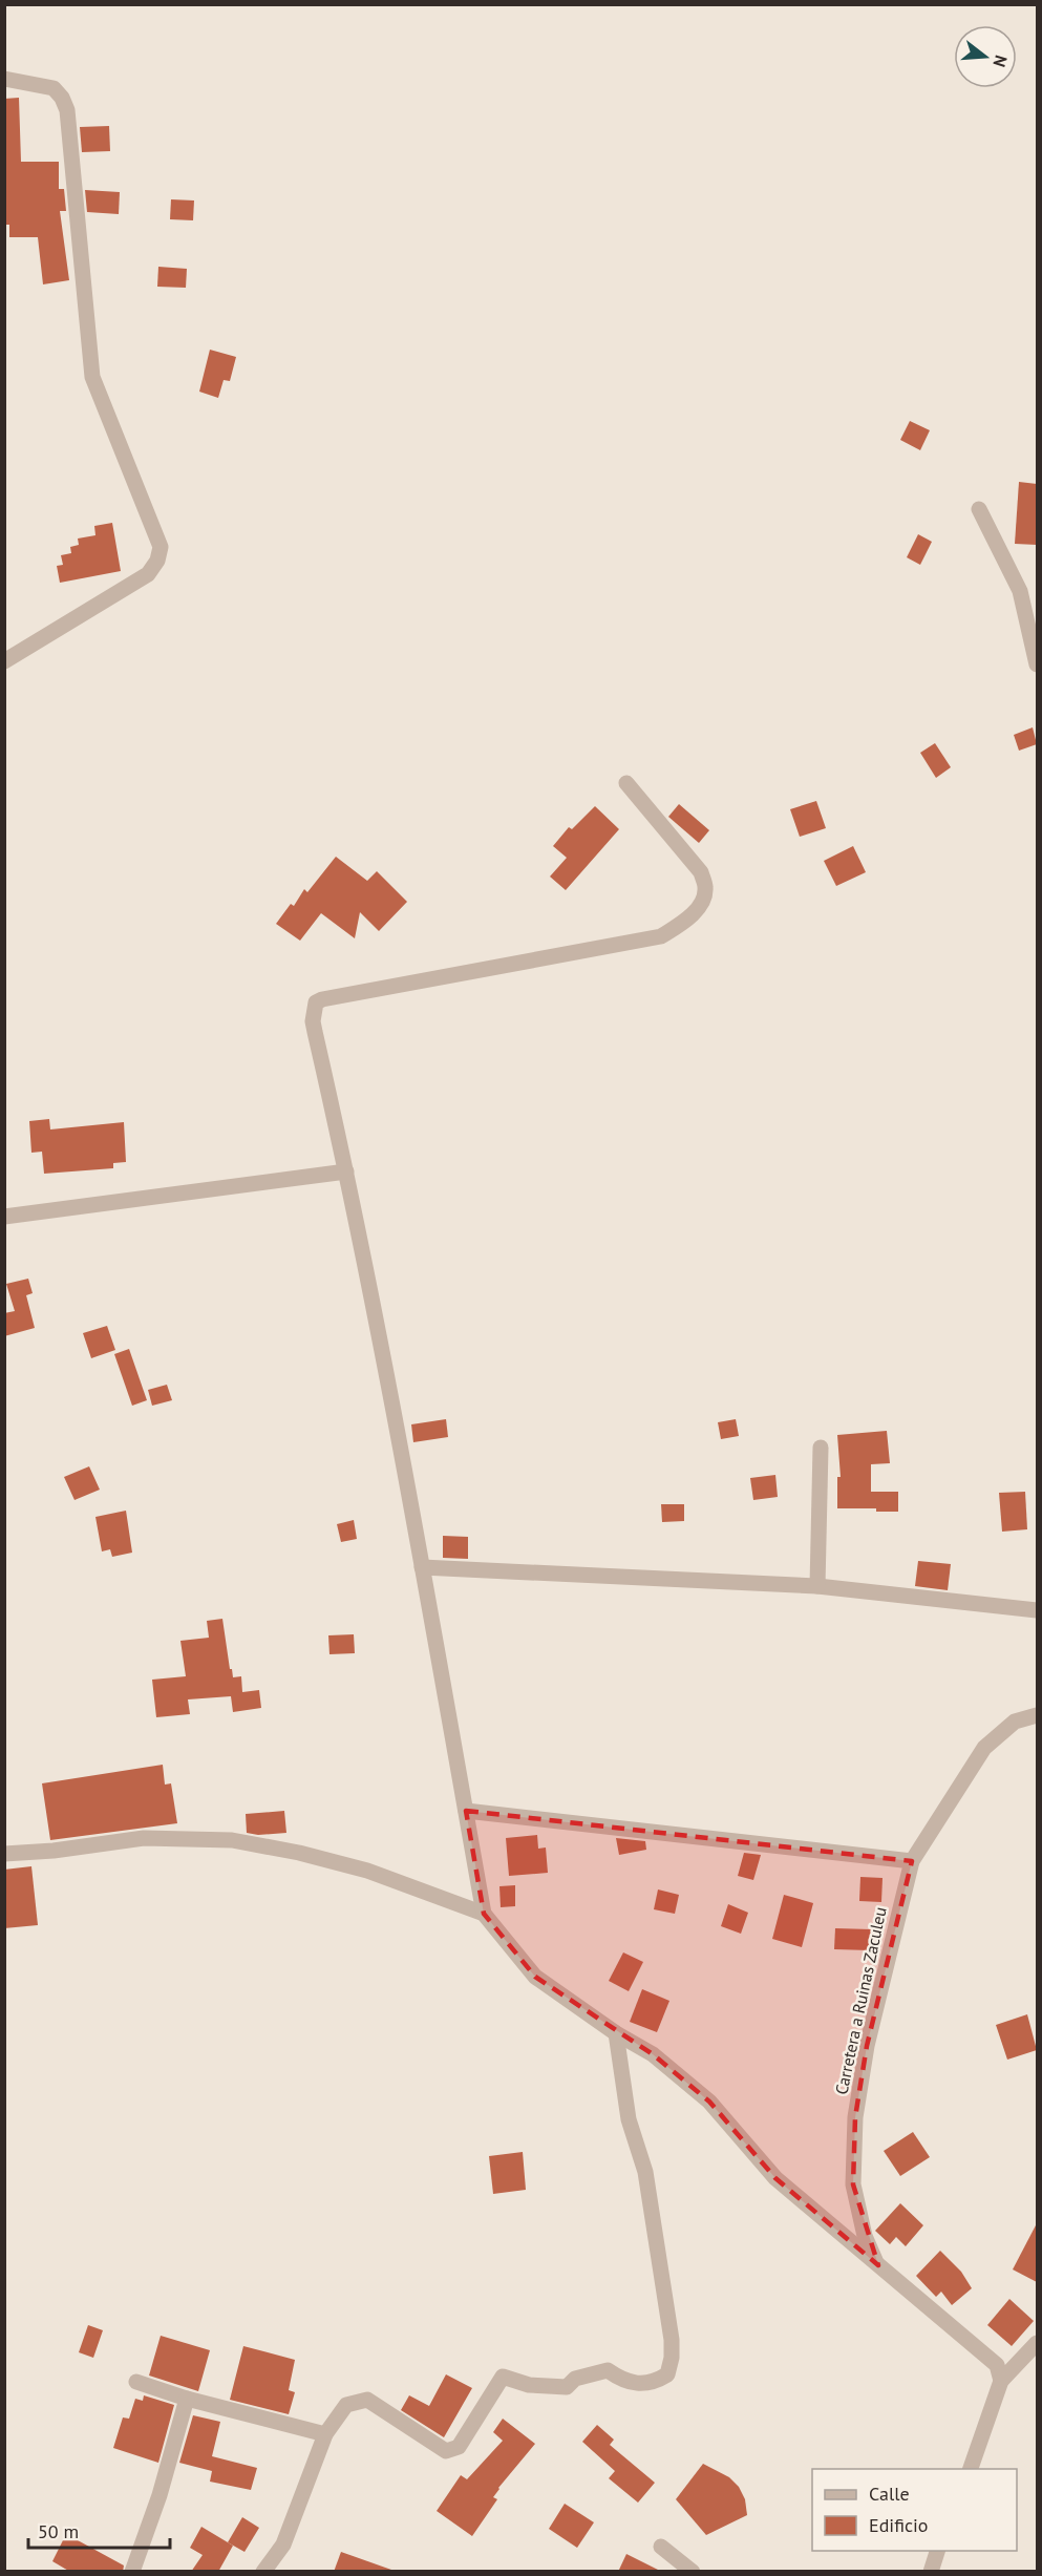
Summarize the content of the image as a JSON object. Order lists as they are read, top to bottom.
{
  "streets": {
    "street": ["Carretera a Ruinas Zaculeu"]
  },
  "legend": ["Calle", "Edificio"],
  "scale_bar": "50 m",
  "north": "right"
}
